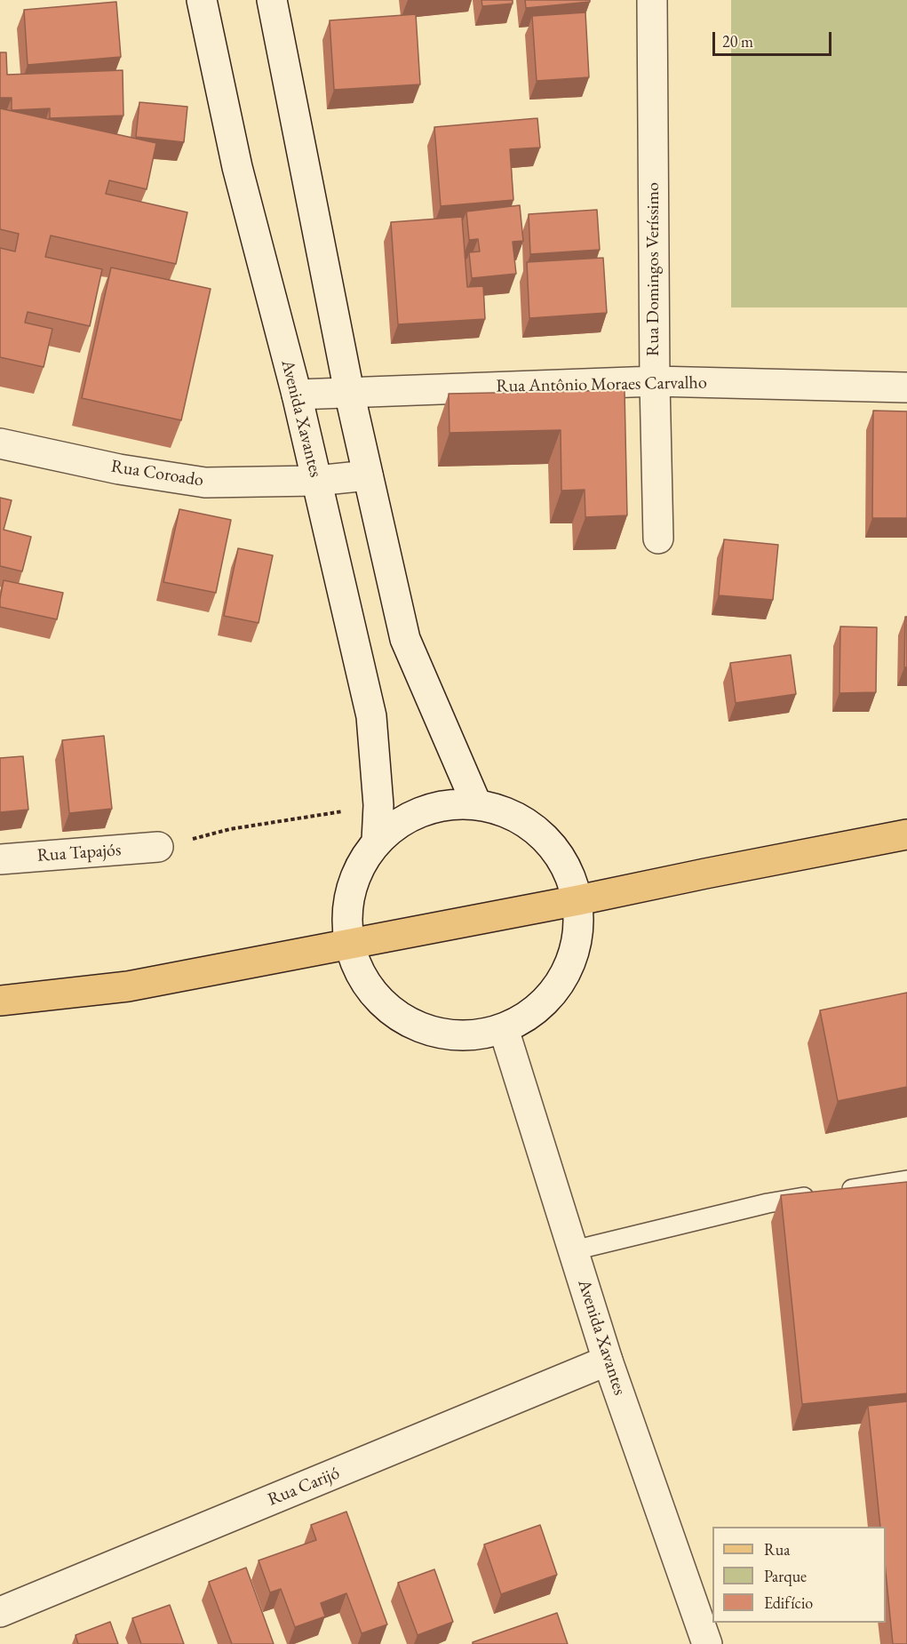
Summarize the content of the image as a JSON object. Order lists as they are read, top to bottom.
{
  "streets": {
    "street": [
      "Rua Domingos Veríssimo",
      "Rua Antônio Moraes Carvalho",
      "Avenida Xavantes",
      "Rua Coroado",
      "Rua Tapajós",
      "Rua Carijó"
    ]
  },
  "crossings": [
    ["Rua Domingos Veríssimo", "Rua Antônio Moraes Carvalho"],
    ["Rua Antônio Moraes Carvalho", "Avenida Xavantes"],
    ["Avenida Xavantes", "Rua Coroado"],
    ["Avenida Xavantes", "Rua Carijó"]
  ],
  "legend": ["Rua", "Parque", "Edifício"],
  "scale_bar": "20 m"
}
